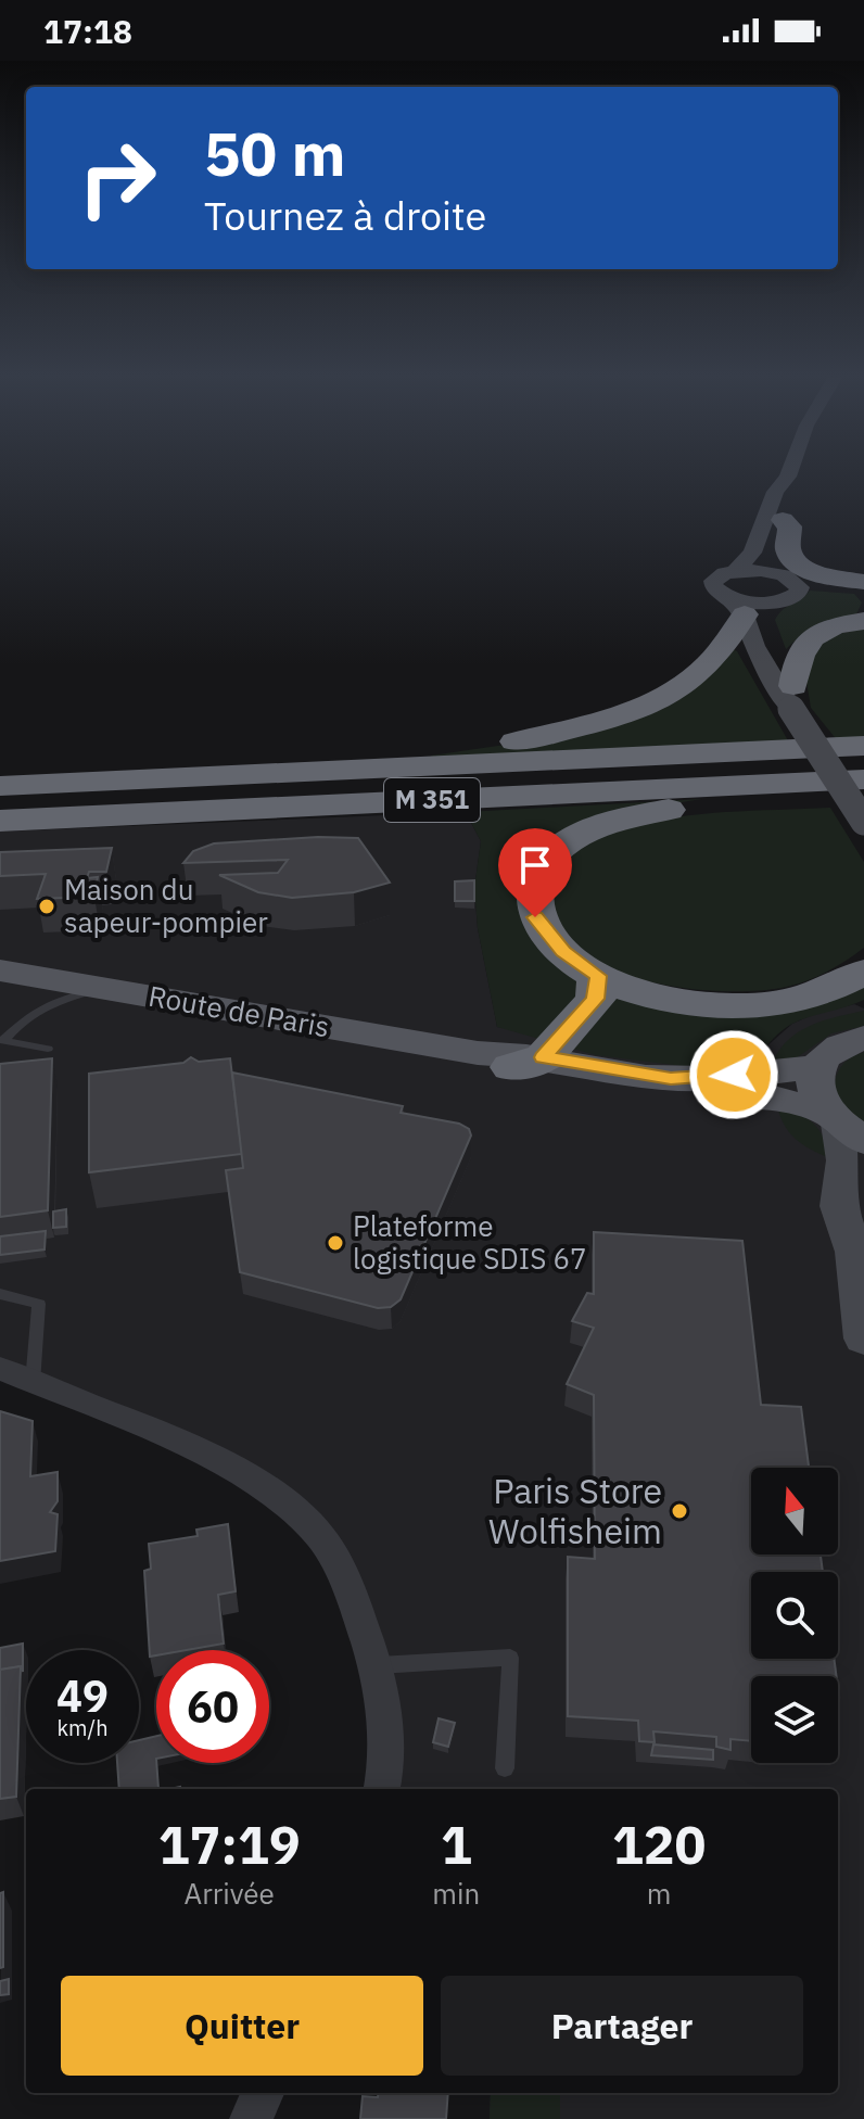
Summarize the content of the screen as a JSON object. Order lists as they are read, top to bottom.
{
  "streets": {
    "highway": ["M 351"],
    "main road": ["Route de Paris"]
  },
  "places": ["Maison du sapeur-pompier", "Plateforme logistique SDIS 67", "Paris Store Wolfisheim"],
  "north": "top",
  "page": {
    "status": "17:18",
    "turn": ["50 m", "Tournez à droite"],
    "speed": "49 km/h",
    "limit": "60",
    "eta": [
      "17:19",
      "Arrivée",
      "1",
      "min",
      "120",
      "m"
    ],
    "buttons": ["Quitter", "Partager"]
  }
}
